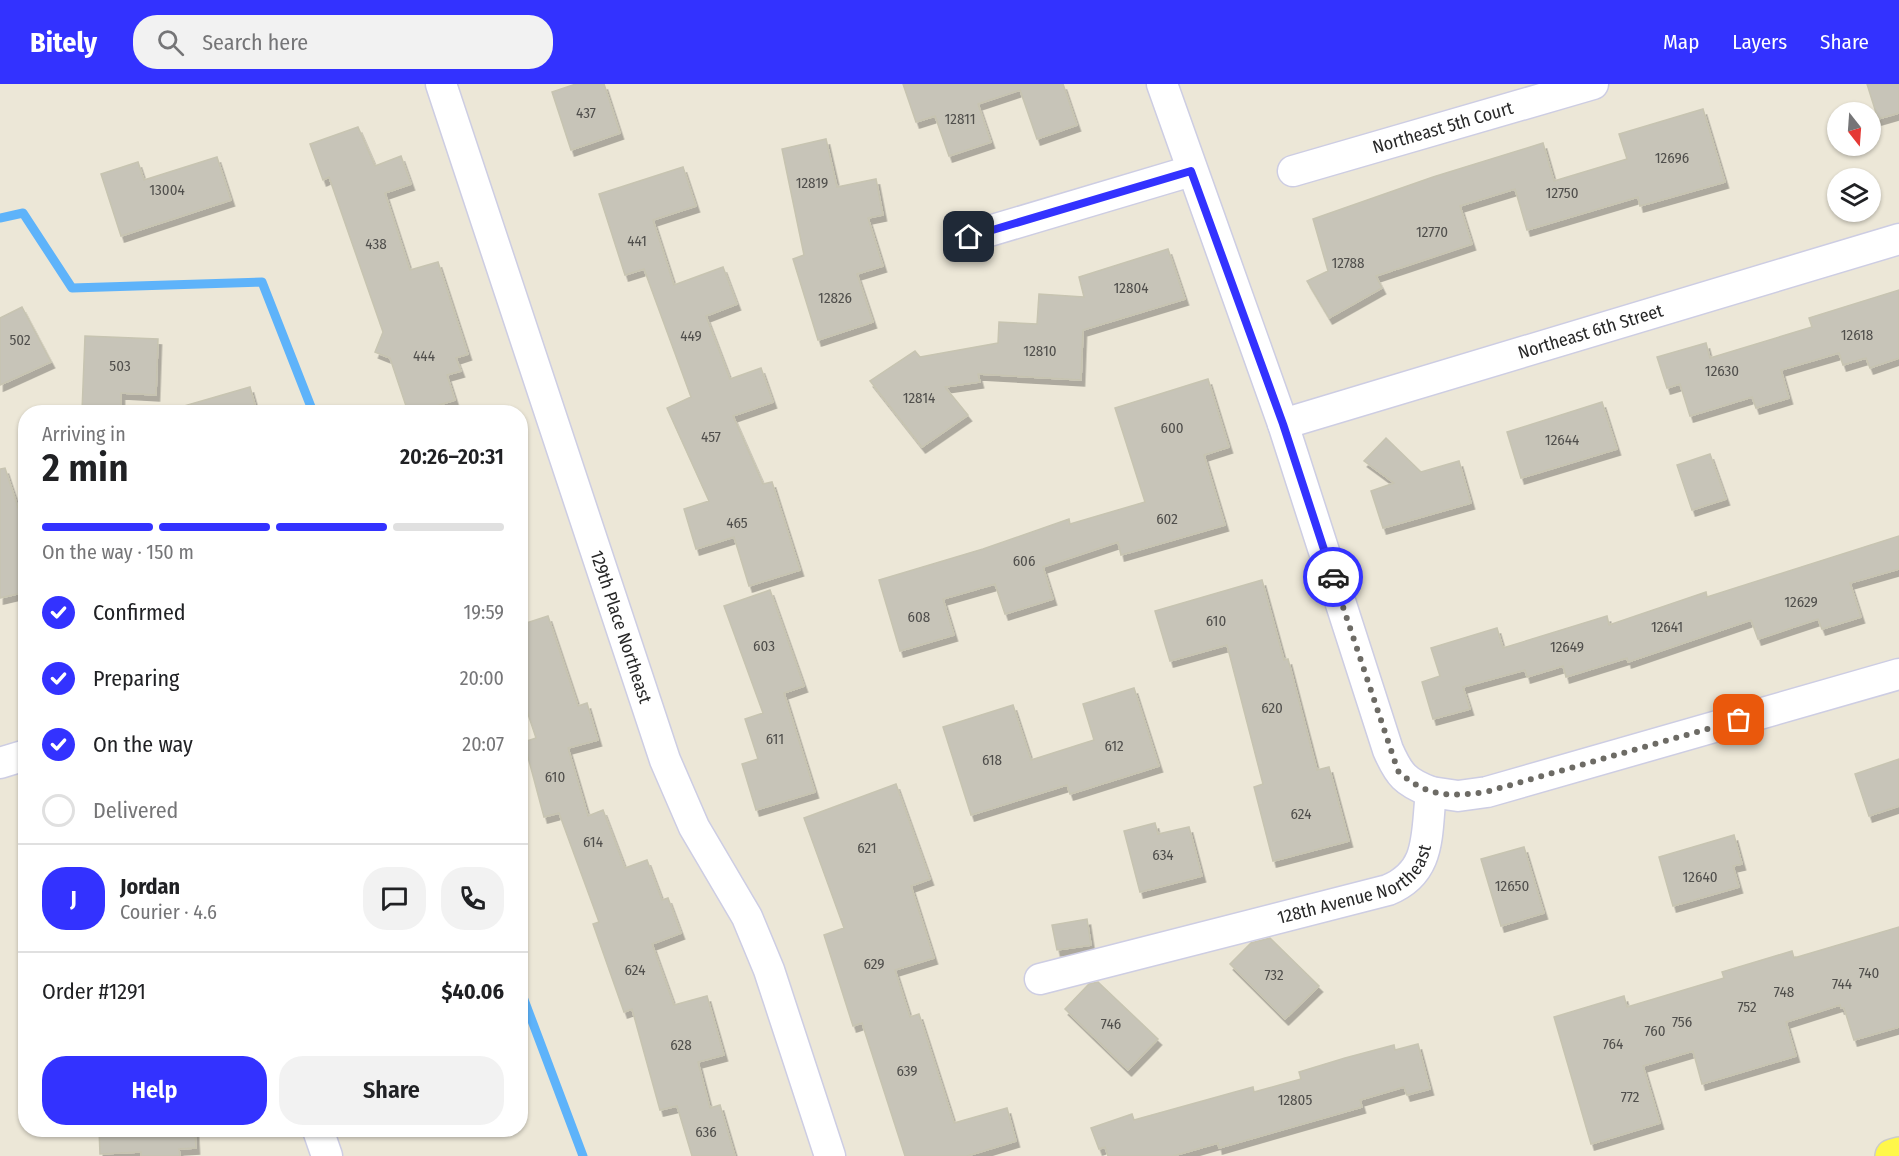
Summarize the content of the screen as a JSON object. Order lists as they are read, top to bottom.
{
  "streets": {
    "street": [
      "Northeast 5th Court",
      "Northeast 6th Street",
      "129th Place Northeast",
      "128th Avenue Northeast"
    ]
  },
  "house_numbers": [
    "437",
    "12811",
    "12696",
    "12819",
    "13004",
    "12750",
    "12770",
    "441",
    "438",
    "12788",
    "12804",
    "12826",
    "12618",
    "449",
    "502",
    "12810",
    "444",
    "503",
    "12630",
    "12814",
    "600",
    "457",
    "12644",
    "602",
    "465",
    "606",
    "12629",
    "608",
    "610",
    "12641",
    "603",
    "12649",
    "620",
    "611",
    "612",
    "618",
    "610",
    "624",
    "614",
    "621",
    "634",
    "12640",
    "12650",
    "629",
    "624",
    "740",
    "732",
    "744",
    "748",
    "752",
    "756",
    "746",
    "760",
    "764",
    "628",
    "639",
    "772",
    "12805",
    "636"
  ],
  "north": "bottom",
  "page": {
    "header": "Bitely",
    "search": "Search here",
    "nav": ["Map", "Layers", "Share"],
    "heading": ["2 min", "Arriving in", "20:26–20:31"],
    "panel": [
      "Jordan",
      "Courier · 4.6",
      "Order #1291",
      "$40.06"
    ],
    "bar": "On the way · 150 m",
    "list": [
      ["Confirmed", "19:59"],
      ["Preparing", "20:00"],
      ["On the way", "20:07"],
      "Delivered"
    ],
    "round": "J",
    "buttons": ["Help", "Share"]
  }
}
